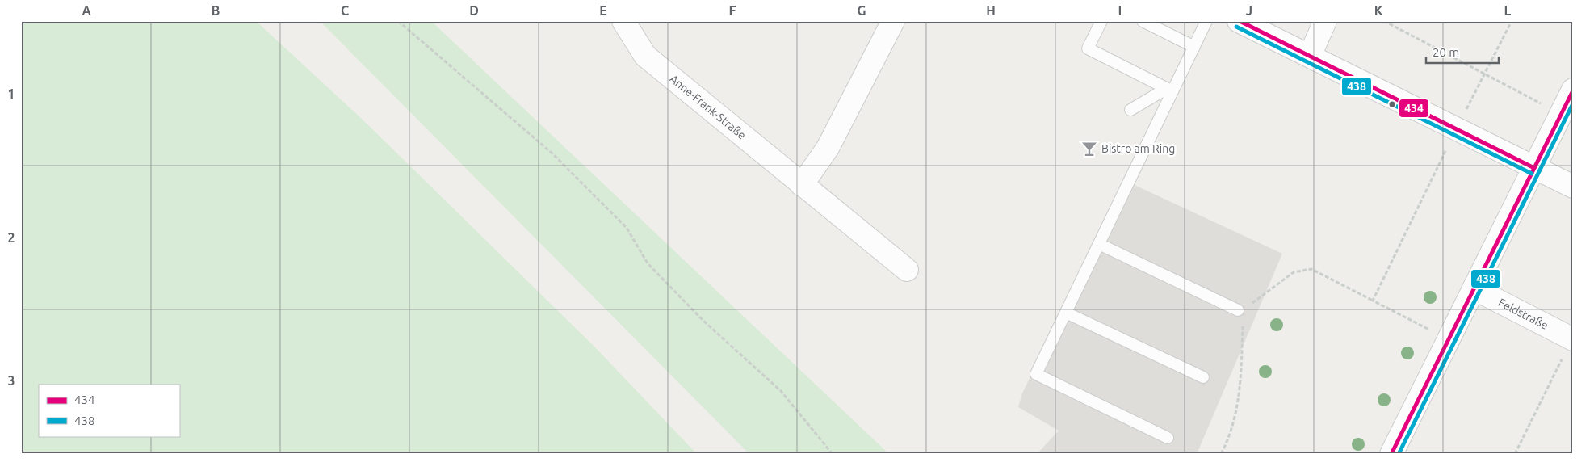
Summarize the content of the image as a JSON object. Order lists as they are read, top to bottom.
{
  "streets": {
    "street": ["Anne-Frank-Straße", "Feldstraße"]
  },
  "places": {
    "bar": ["Bistro am Ring"]
  },
  "lines": ["transit line 434", "transit line 438"],
  "legend": ["434", "438"],
  "scale_bar": "20 m",
  "grid": {
    "columns": [
      "A",
      "B",
      "C",
      "D",
      "E",
      "F",
      "G",
      "H",
      "I",
      "J",
      "K",
      "L"
    ],
    "rows": ["1", "2", "3"]
  }
}
